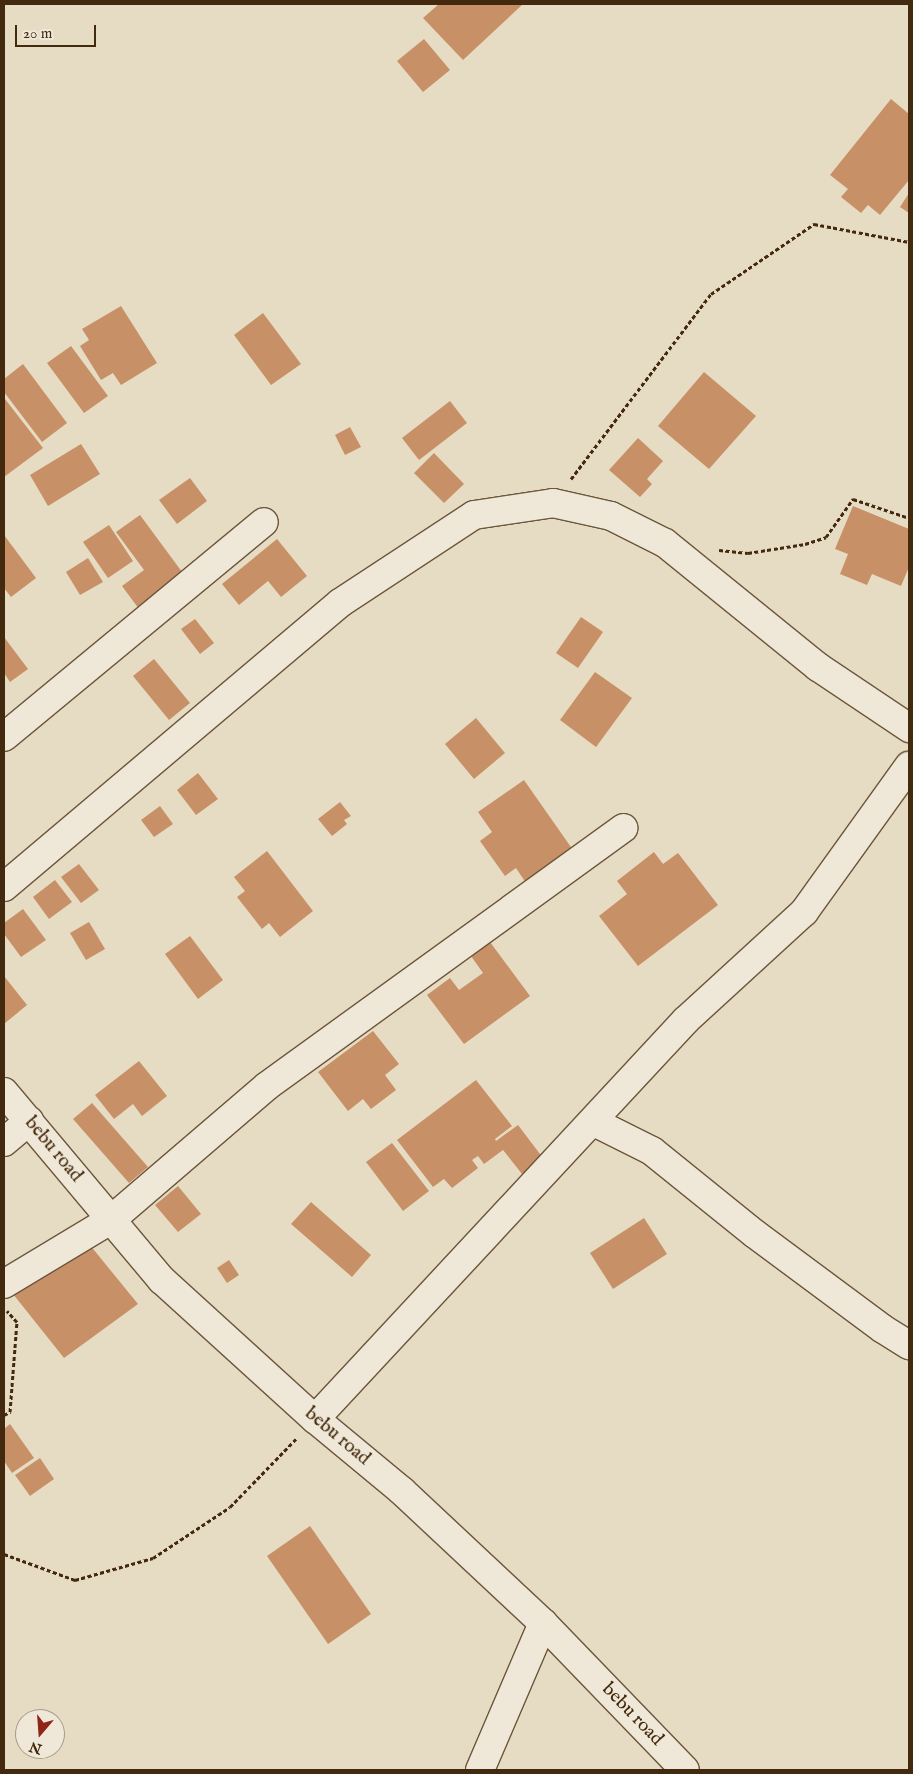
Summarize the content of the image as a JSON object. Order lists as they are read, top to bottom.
{
  "streets": {
    "street": ["bebu road"]
  },
  "scale_bar": "20 m",
  "north": "bottom"
}
